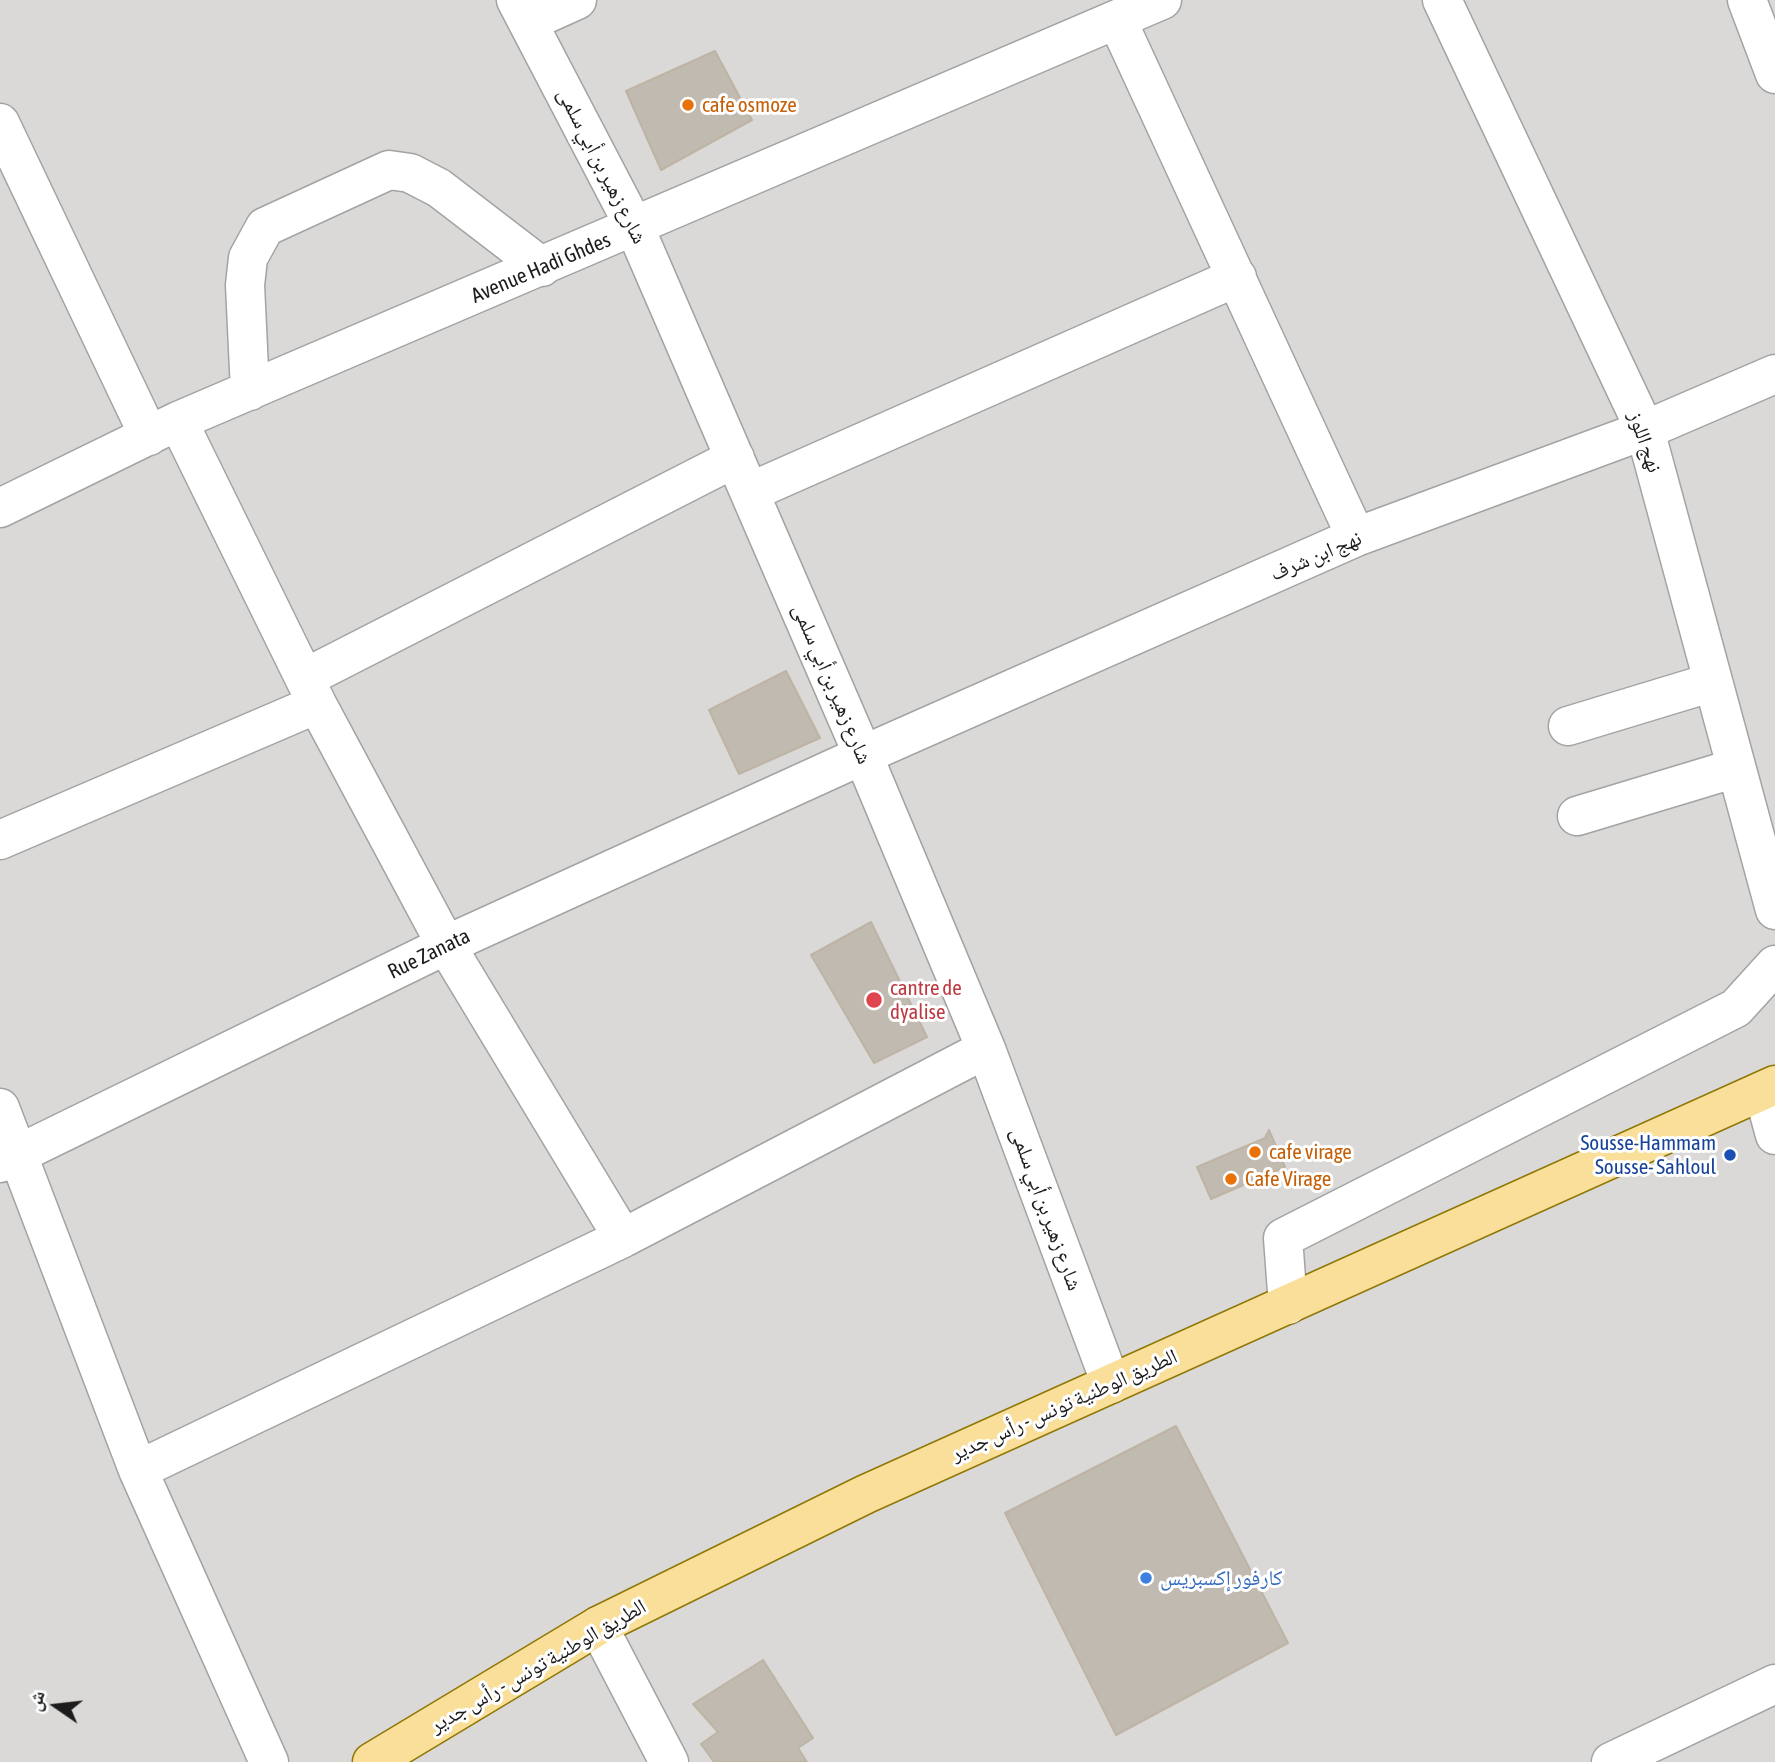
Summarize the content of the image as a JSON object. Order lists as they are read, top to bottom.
{
  "streets": {
    "main road": ["الطريق الوطنية تونس - رأس جدير"],
    "street": [
      "شارع زهير بن أبي سلمى",
      "Avenue Hadi Ghdes",
      "نهج اللوز",
      "نهج ابن شرف",
      "Rue Zanata"
    ]
  },
  "crossings": [
    ["شارع زهير بن أبي سلمى", "Avenue Hadi Ghdes"],
    ["شارع زهير بن أبي سلمى", "نهج ابن شرف"],
    ["شارع زهير بن أبي سلمى", "Rue Zanata"],
    ["شارع زهير بن أبي سلمى", "الطريق الوطنية تونس - رأس جدير"],
    ["نهج اللوز", "نهج ابن شرف"],
    ["نهج ابن شرف", "Rue Zanata"]
  ],
  "places": [
    "cafe osmoze",
    "cantre de dyalise",
    "cafe virage",
    "Sousse-Hammam Sousse- Sahloul",
    "Cafe Virage",
    "كارفور إكسبريس"
  ],
  "north": "left"
}
